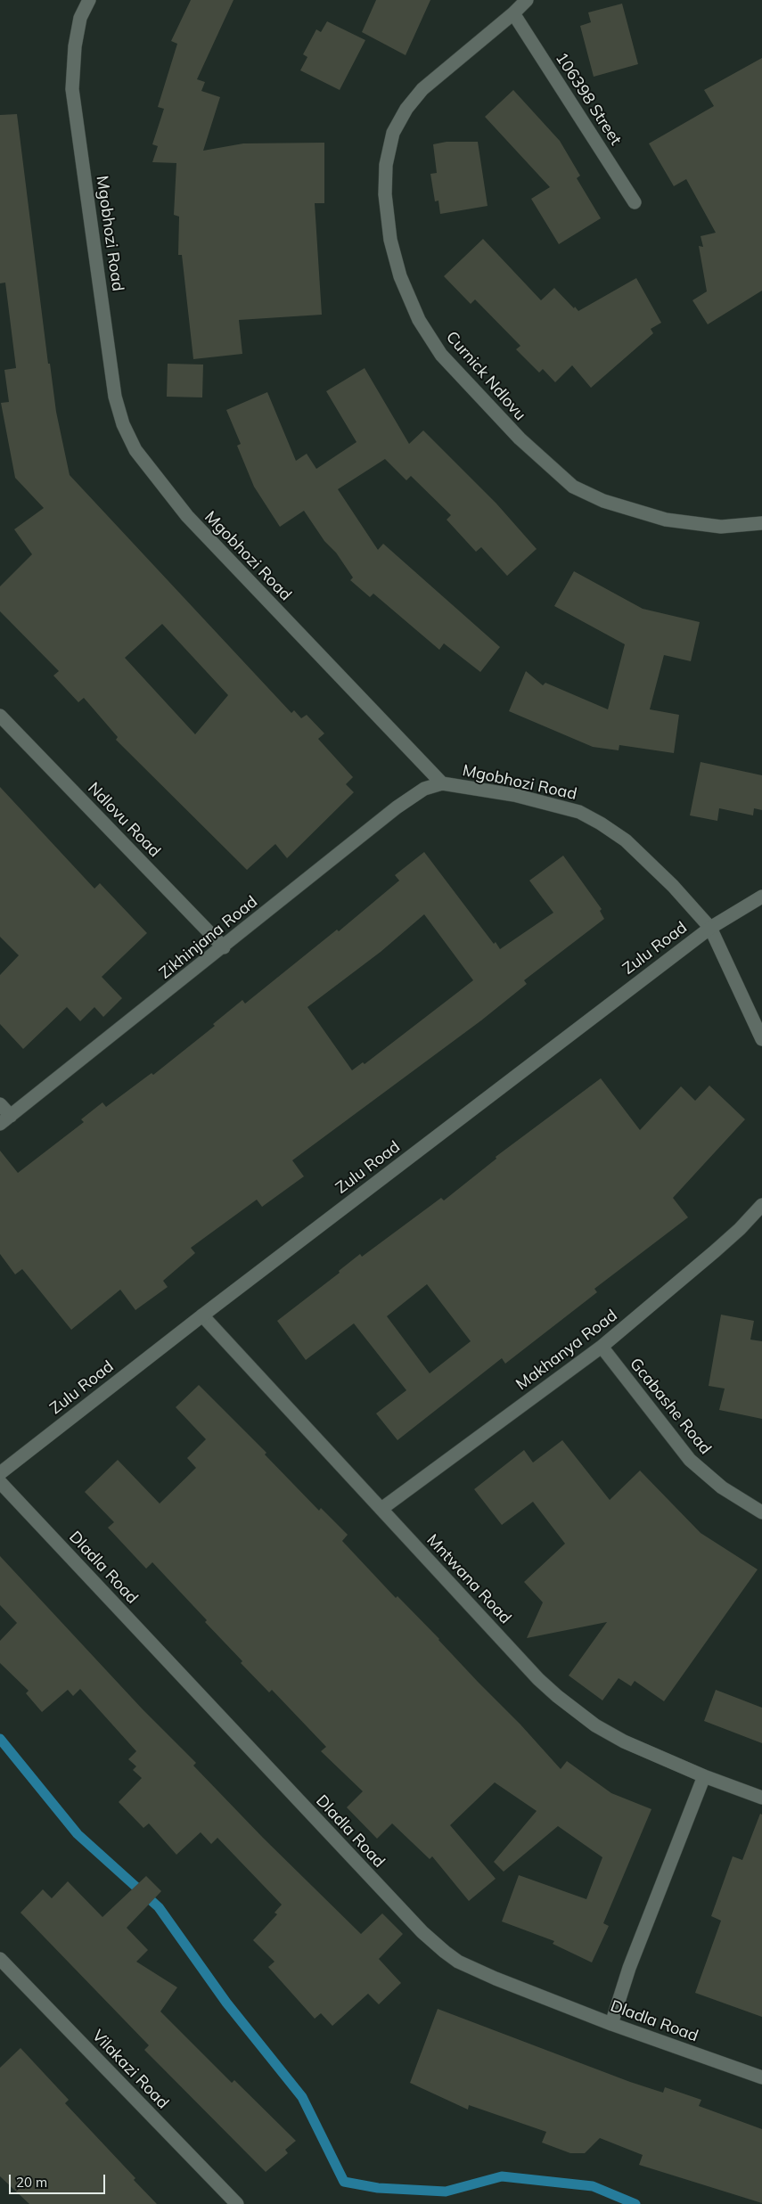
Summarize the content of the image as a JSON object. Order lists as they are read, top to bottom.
{
  "streets": {
    "street": [
      "106398 Street",
      "Mgobhozi Road",
      "Curnick Ndlovu",
      "Ndlovu Road",
      "Zikhinjana Road",
      "Zulu Road",
      "Makhanya Road",
      "Gcabashe Road",
      "Dladla Road",
      "Mntwana Road",
      "Vilakazi Road"
    ]
  },
  "crossings": [
    ["106398 Street", "Curnick Ndlovu"],
    ["Mgobhozi Road", "Zikhinjana Road"],
    ["Mgobhozi Road", "Zulu Road"],
    ["Ndlovu Road", "Zikhinjana Road"],
    ["Zulu Road", "Mntwana Road"],
    ["Makhanya Road", "Gcabashe Road"],
    ["Makhanya Road", "Mntwana Road"]
  ],
  "scale_bar": "20 m"
}
